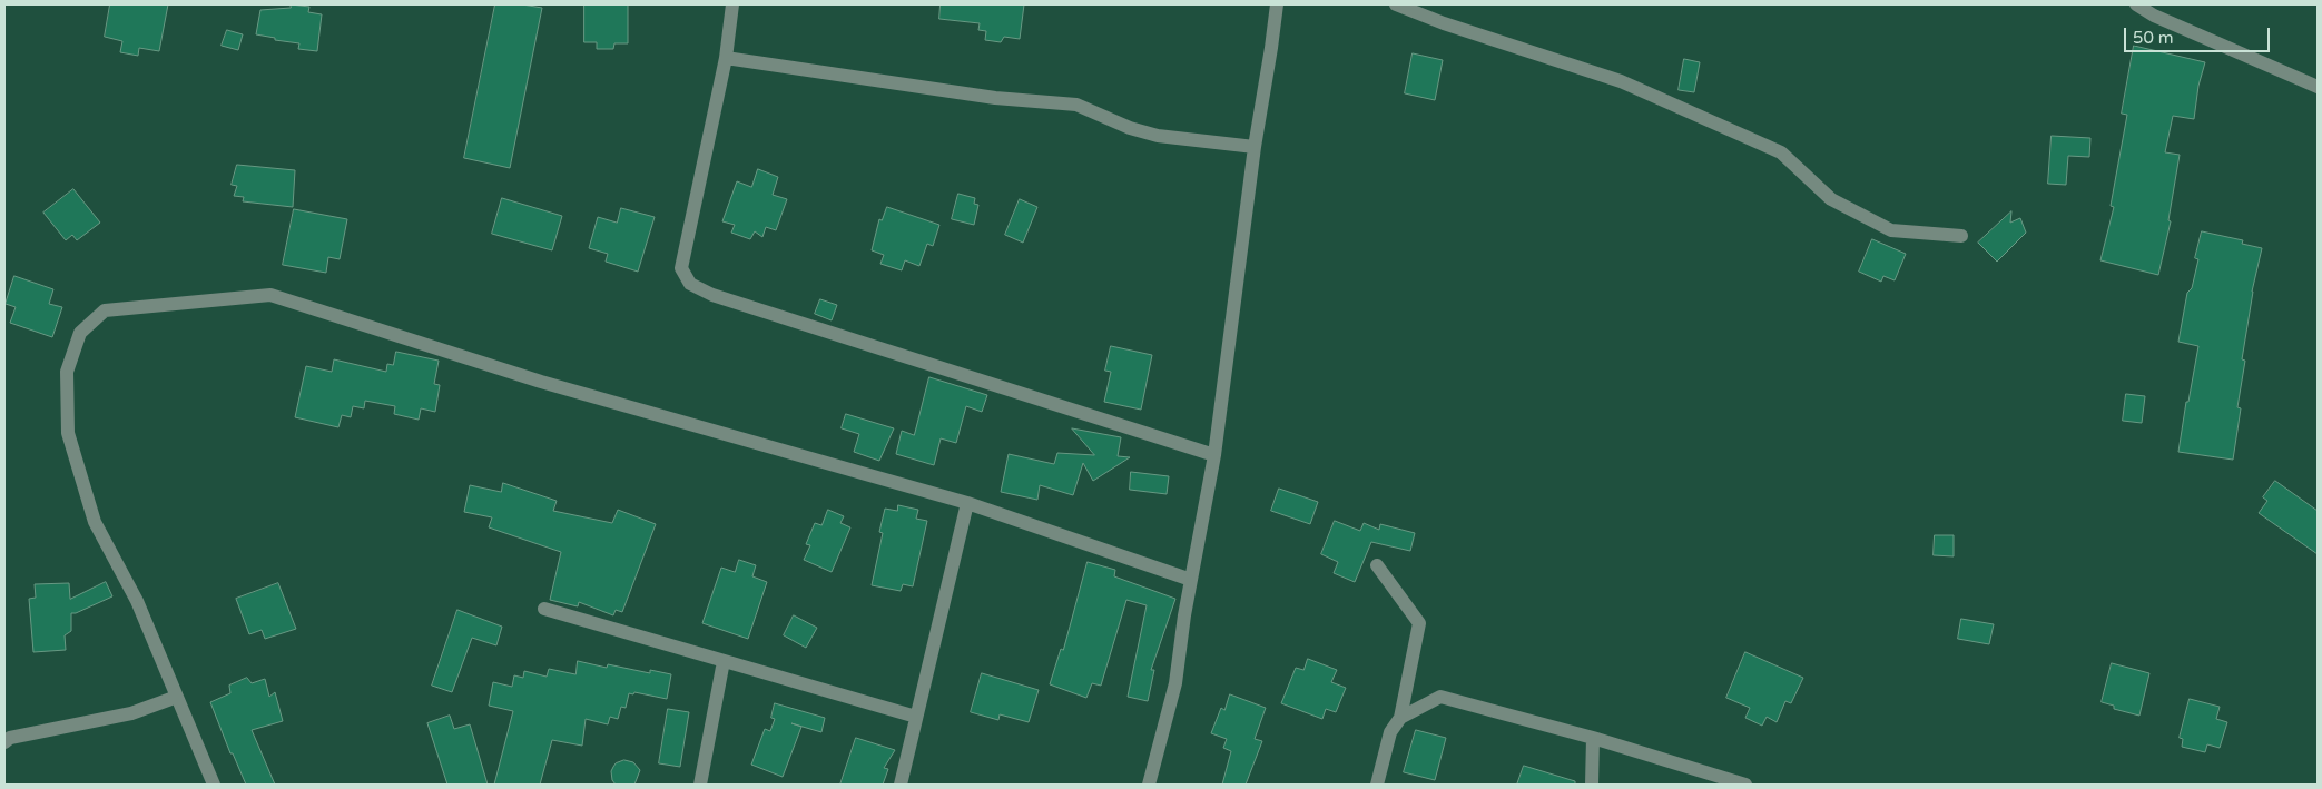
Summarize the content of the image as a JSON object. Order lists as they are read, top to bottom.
{
  "scale_bar": "50 m"
}
